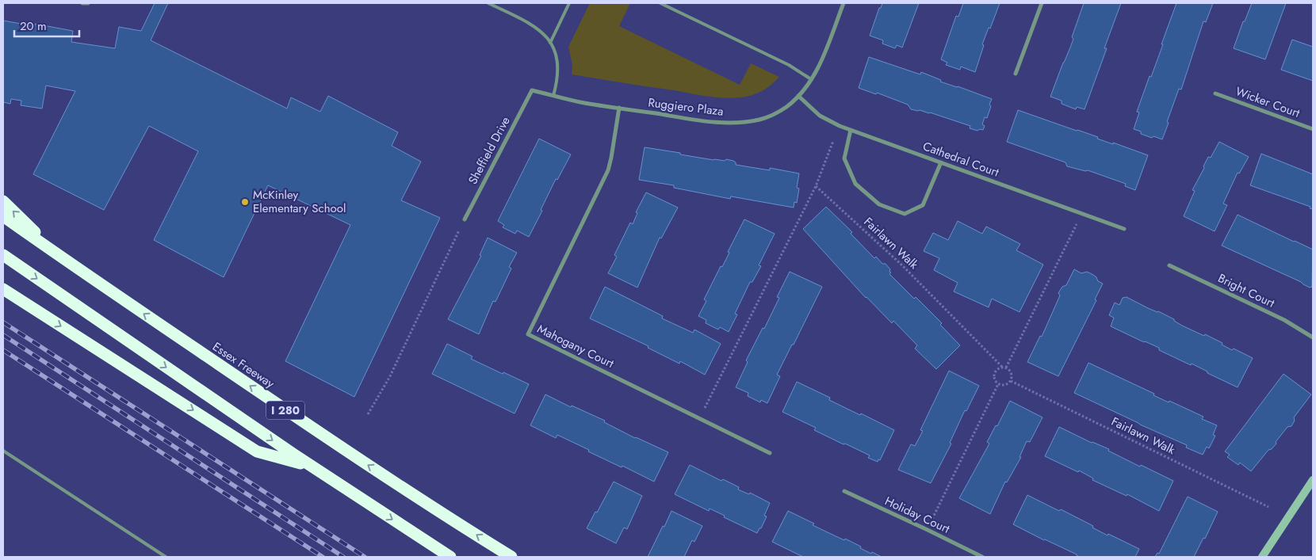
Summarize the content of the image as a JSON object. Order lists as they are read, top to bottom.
{
  "streets": {
    "highway": ["Essex Freeway", "I 280"],
    "street": [
      "Wicker Court",
      "Ruggiero Plaza",
      "Sheffield Drive",
      "Cathedral Court",
      "Bright Court",
      "Mahogany Court",
      "Holiday Court"
    ],
    "path": ["Fairlawn Walk"]
  },
  "crossings": [
    ["Ruggiero Plaza", "Sheffield Drive"],
    ["Ruggiero Plaza", "Cathedral Court"],
    ["Ruggiero Plaza", "Mahogany Court"]
  ],
  "places": ["McKinley Elementary School"],
  "scale_bar": "20 m"
}
